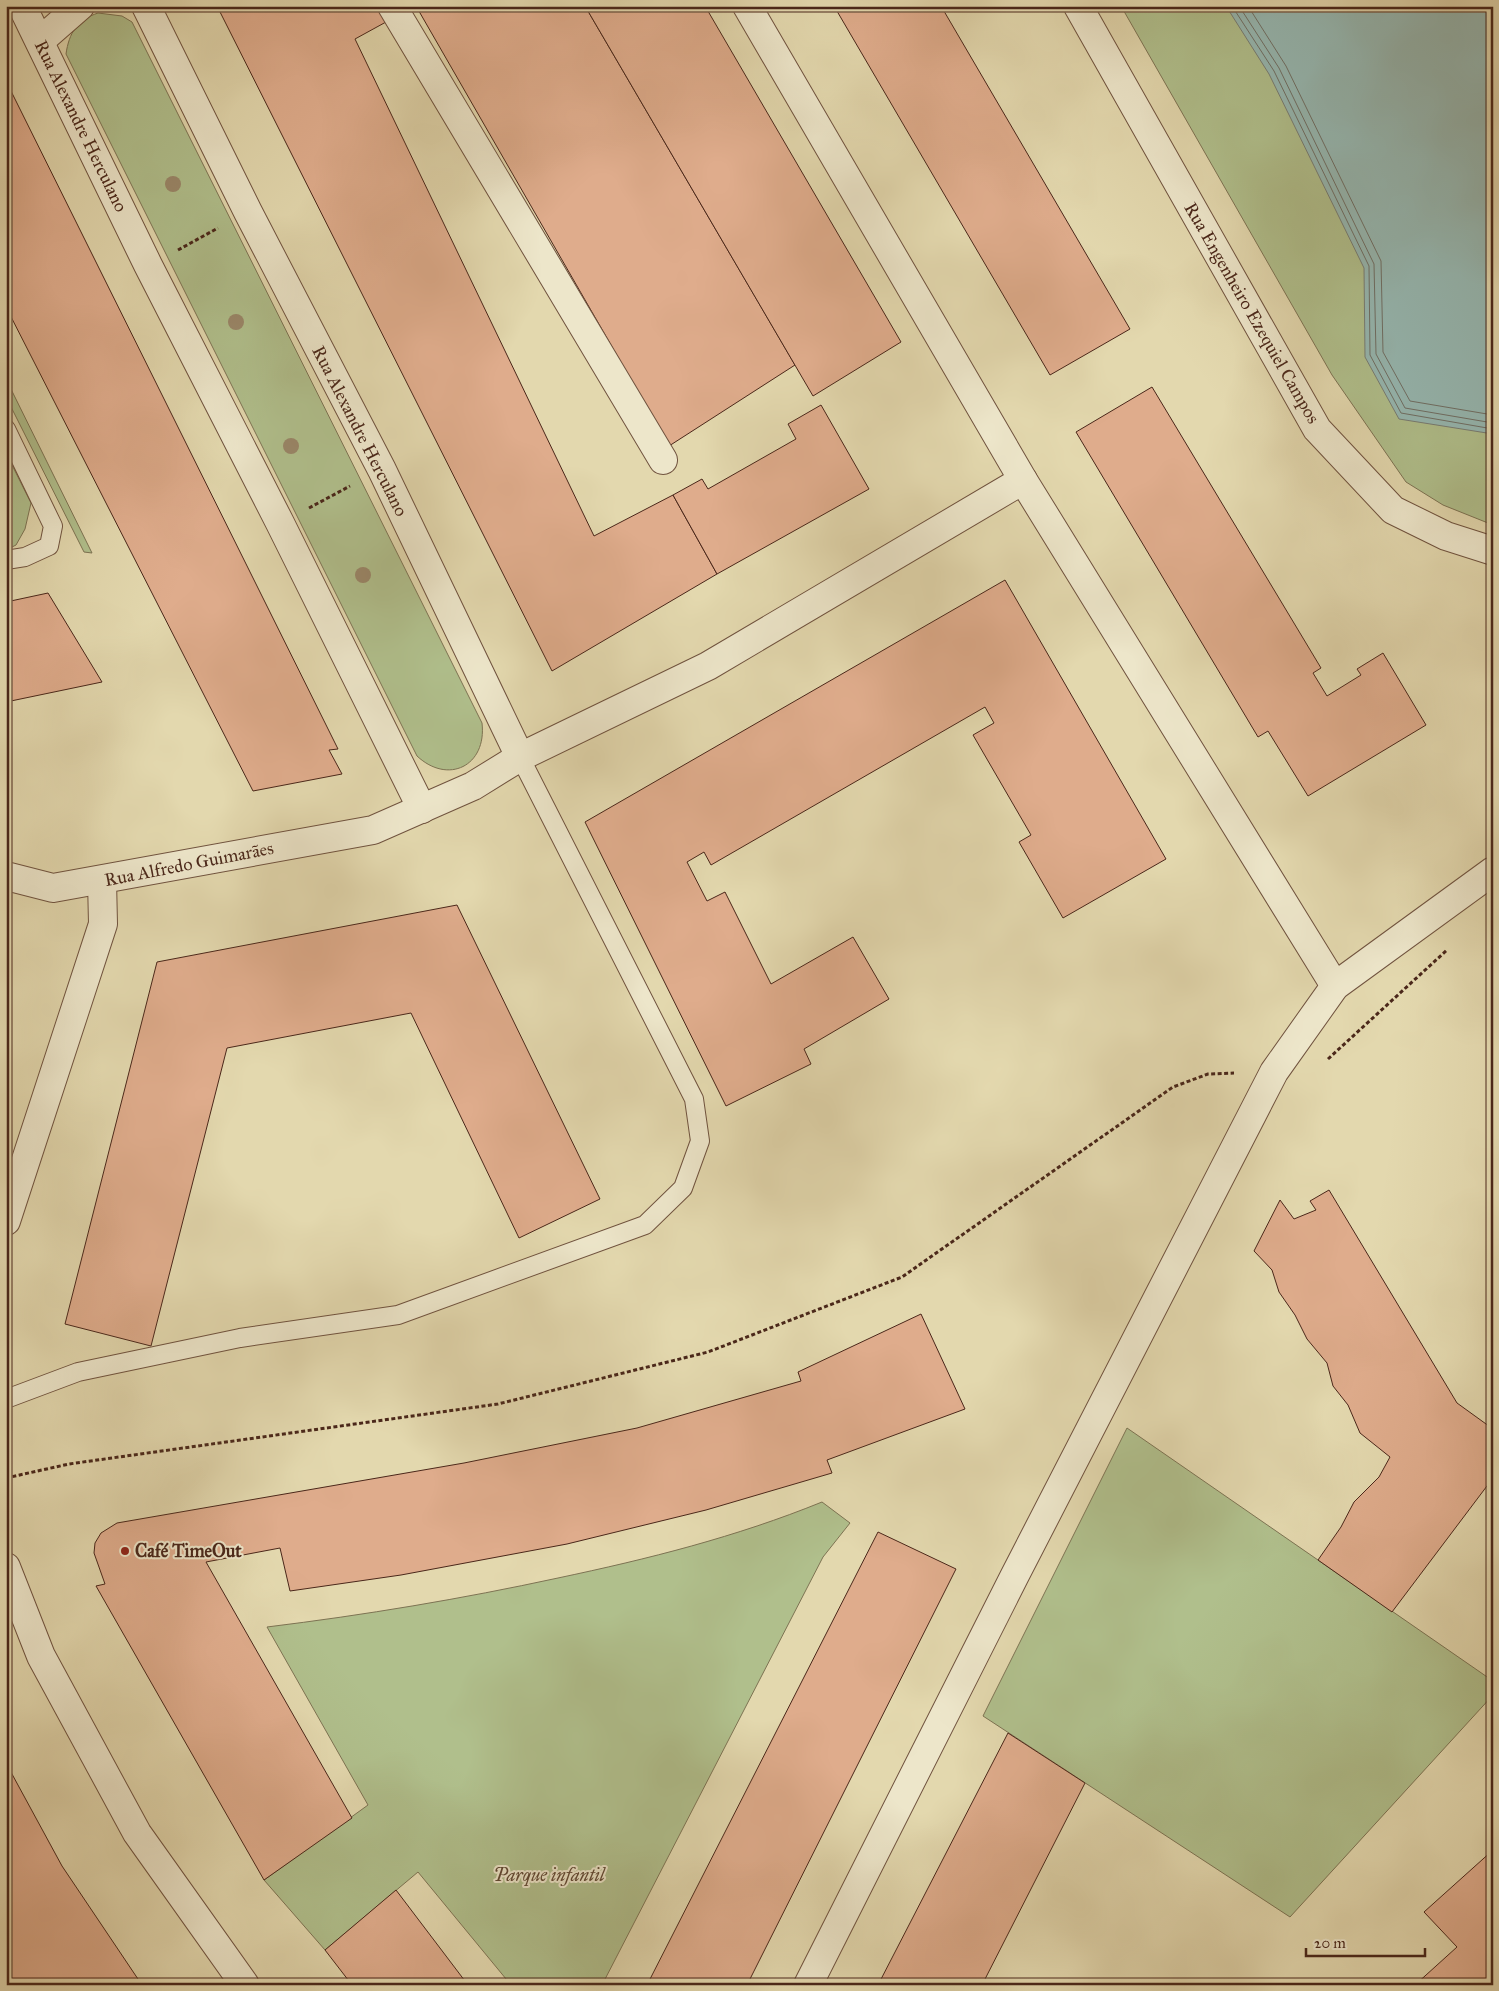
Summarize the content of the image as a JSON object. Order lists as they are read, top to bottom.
{
  "streets": {
    "street": ["Rua Alexandre Herculano", "Rua Engenheiro Ezequiel Campos", "Rua Alfredo Guimarães"]
  },
  "crossings": [
    ["Rua Alexandre Herculano", "Rua Alfredo Guimarães"]
  ],
  "parks": ["Parque infantil"],
  "places": ["Café TimeOut"],
  "scale_bar": "20 m"
}
